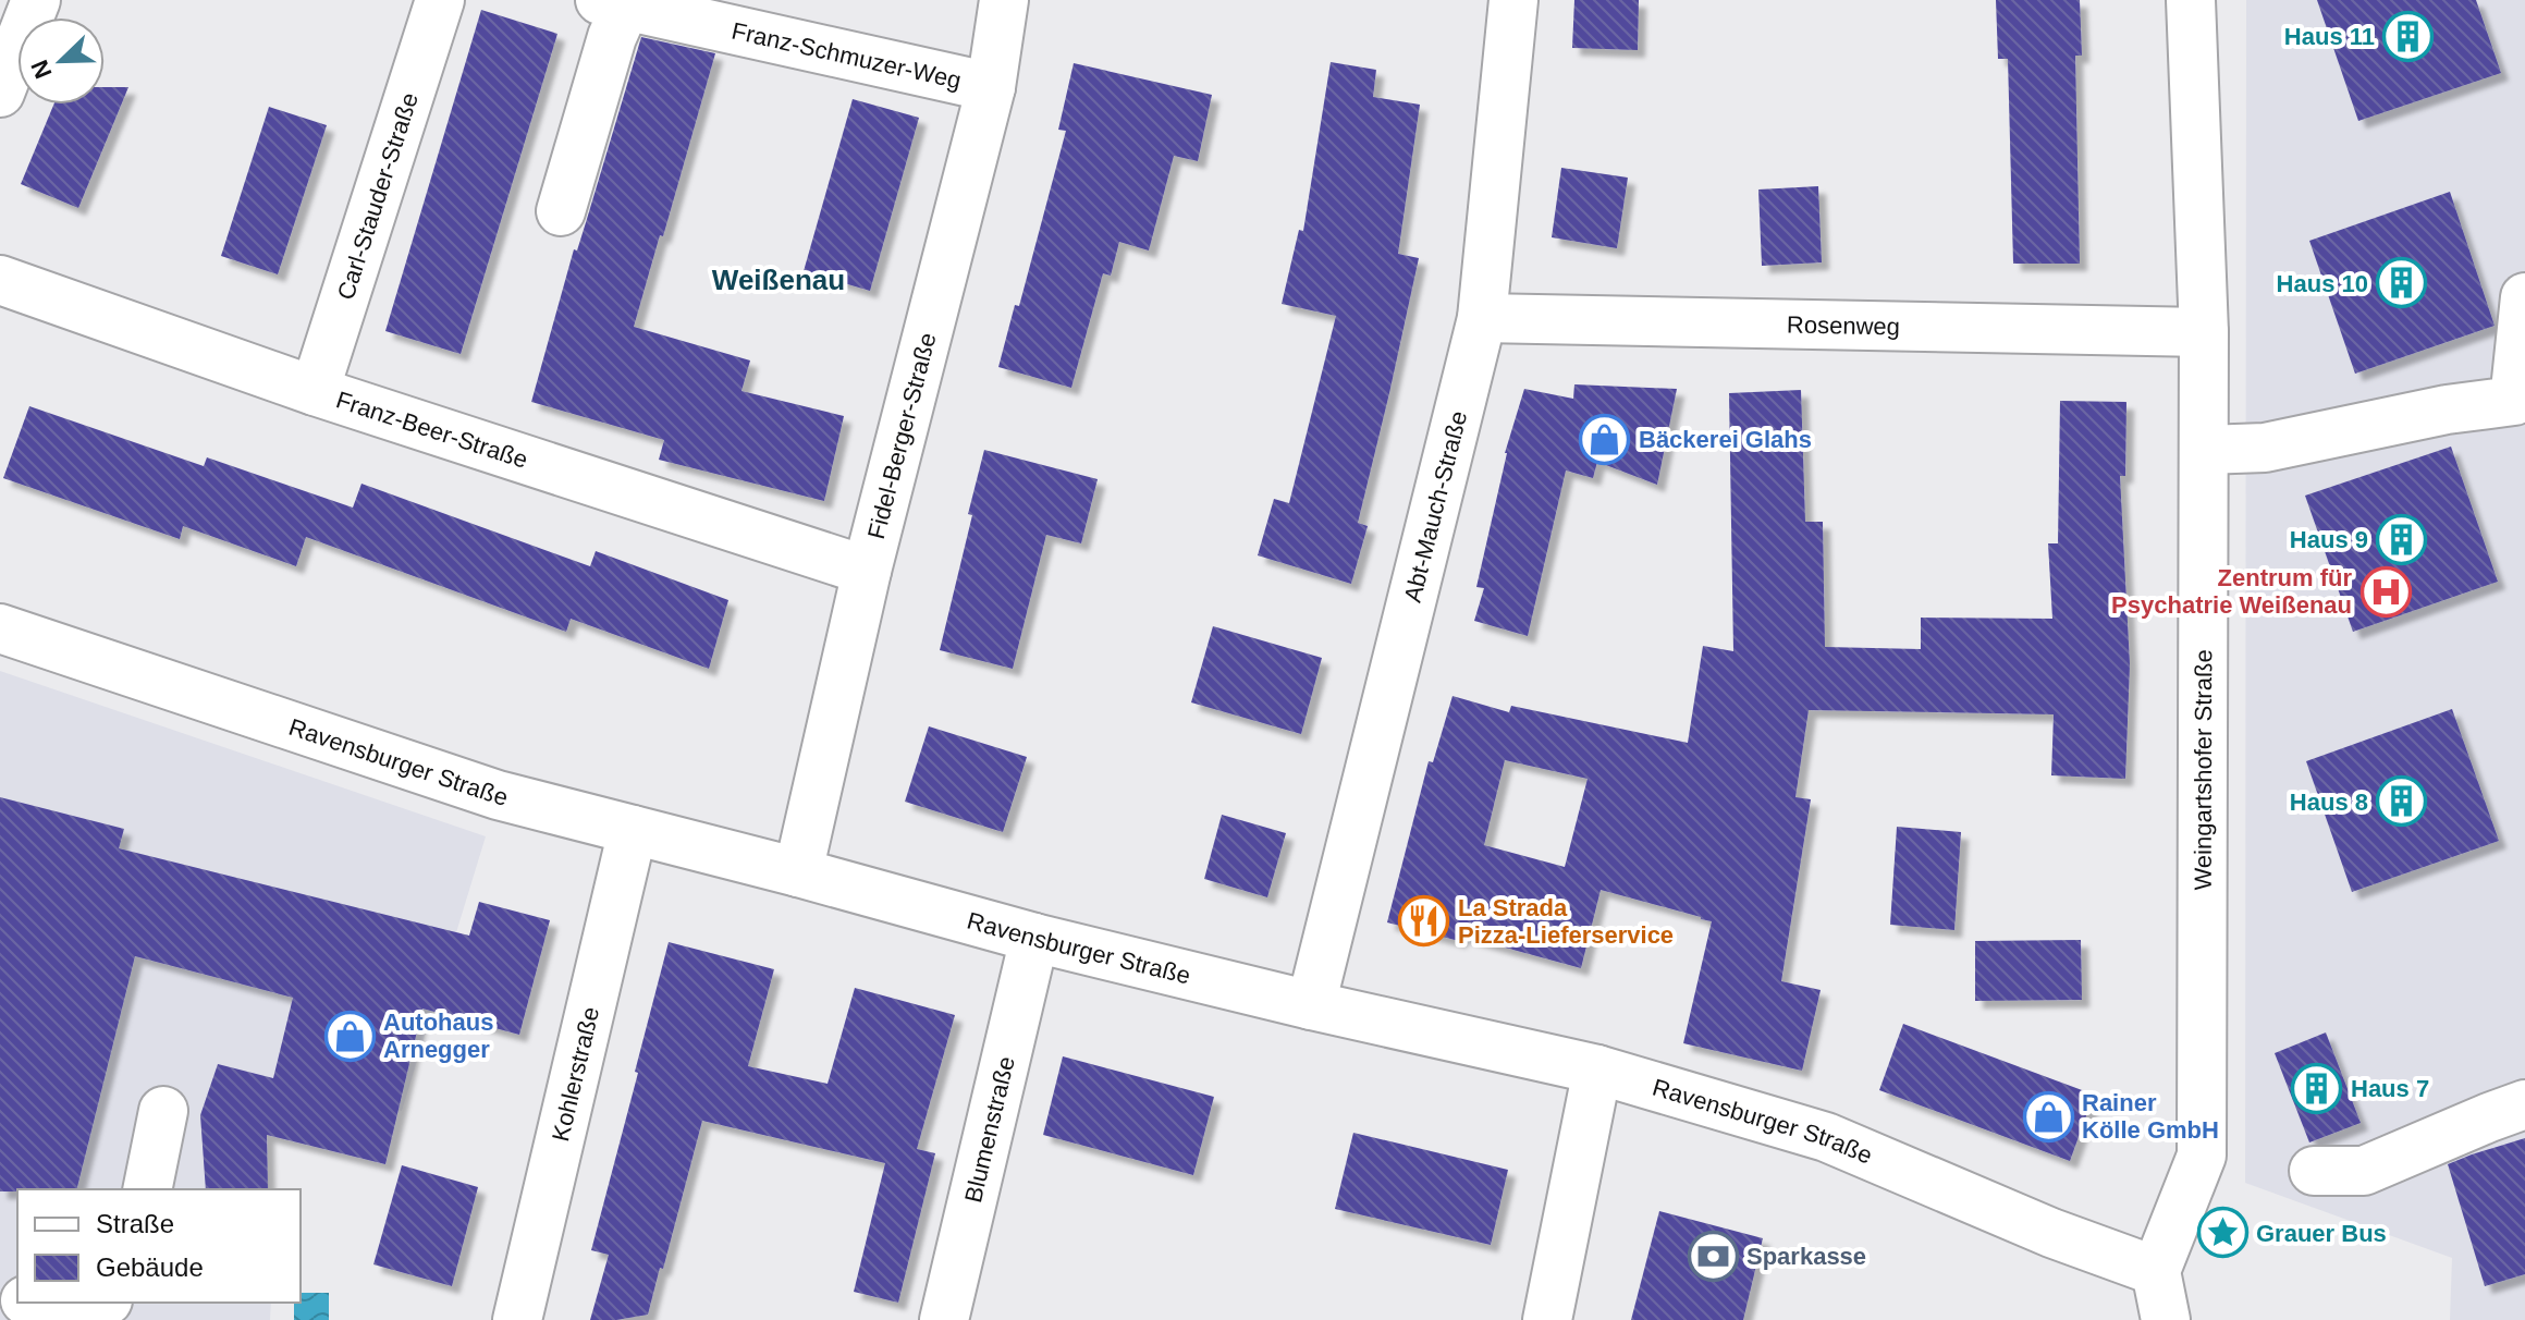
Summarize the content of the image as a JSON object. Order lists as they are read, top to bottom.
{
  "streets": {
    "street": [
      "Franz-Schmuzer-Weg",
      "Carl-Stauder-Straße",
      "Rosenweg",
      "Franz-Beer-Straße",
      "Fidel-Berger-Straße",
      "Abt-Mauch-Straße",
      "Ravensburger Straße",
      "Weingartshofer Straße",
      "Kohlerstraße",
      "Blumenstraße"
    ]
  },
  "crossings": [
    ["Franz-Schmuzer-Weg", "Fidel-Berger-Straße"],
    ["Carl-Stauder-Straße", "Franz-Beer-Straße"],
    ["Rosenweg", "Abt-Mauch-Straße"],
    ["Rosenweg", "Weingartshofer Straße"],
    ["Franz-Beer-Straße", "Fidel-Berger-Straße"],
    ["Fidel-Berger-Straße", "Ravensburger Straße"],
    ["Abt-Mauch-Straße", "Ravensburger Straße"],
    ["Ravensburger Straße", "Weingartshofer Straße"],
    ["Ravensburger Straße", "Kohlerstraße"],
    ["Ravensburger Straße", "Blumenstraße"]
  ],
  "districts": ["Weißenau"],
  "places": {
    "building": [
      "Haus 11",
      "Haus 10",
      "Haus 9",
      "Haus 8",
      "Haus 7"
    ],
    "shop": ["Bäckerei Glahs", "Autohaus Arnegger", "Rainer Kölle GmbH"],
    "hospital": ["Zentrum für Psychatrie Weißenau"],
    "restaurant": ["La Strada Pizza-Lieferservice"],
    "place": ["Grauer Bus"],
    "bank": ["Sparkasse"]
  },
  "legend": ["Straße", "Gebäude"],
  "north": "bottom left"
}
